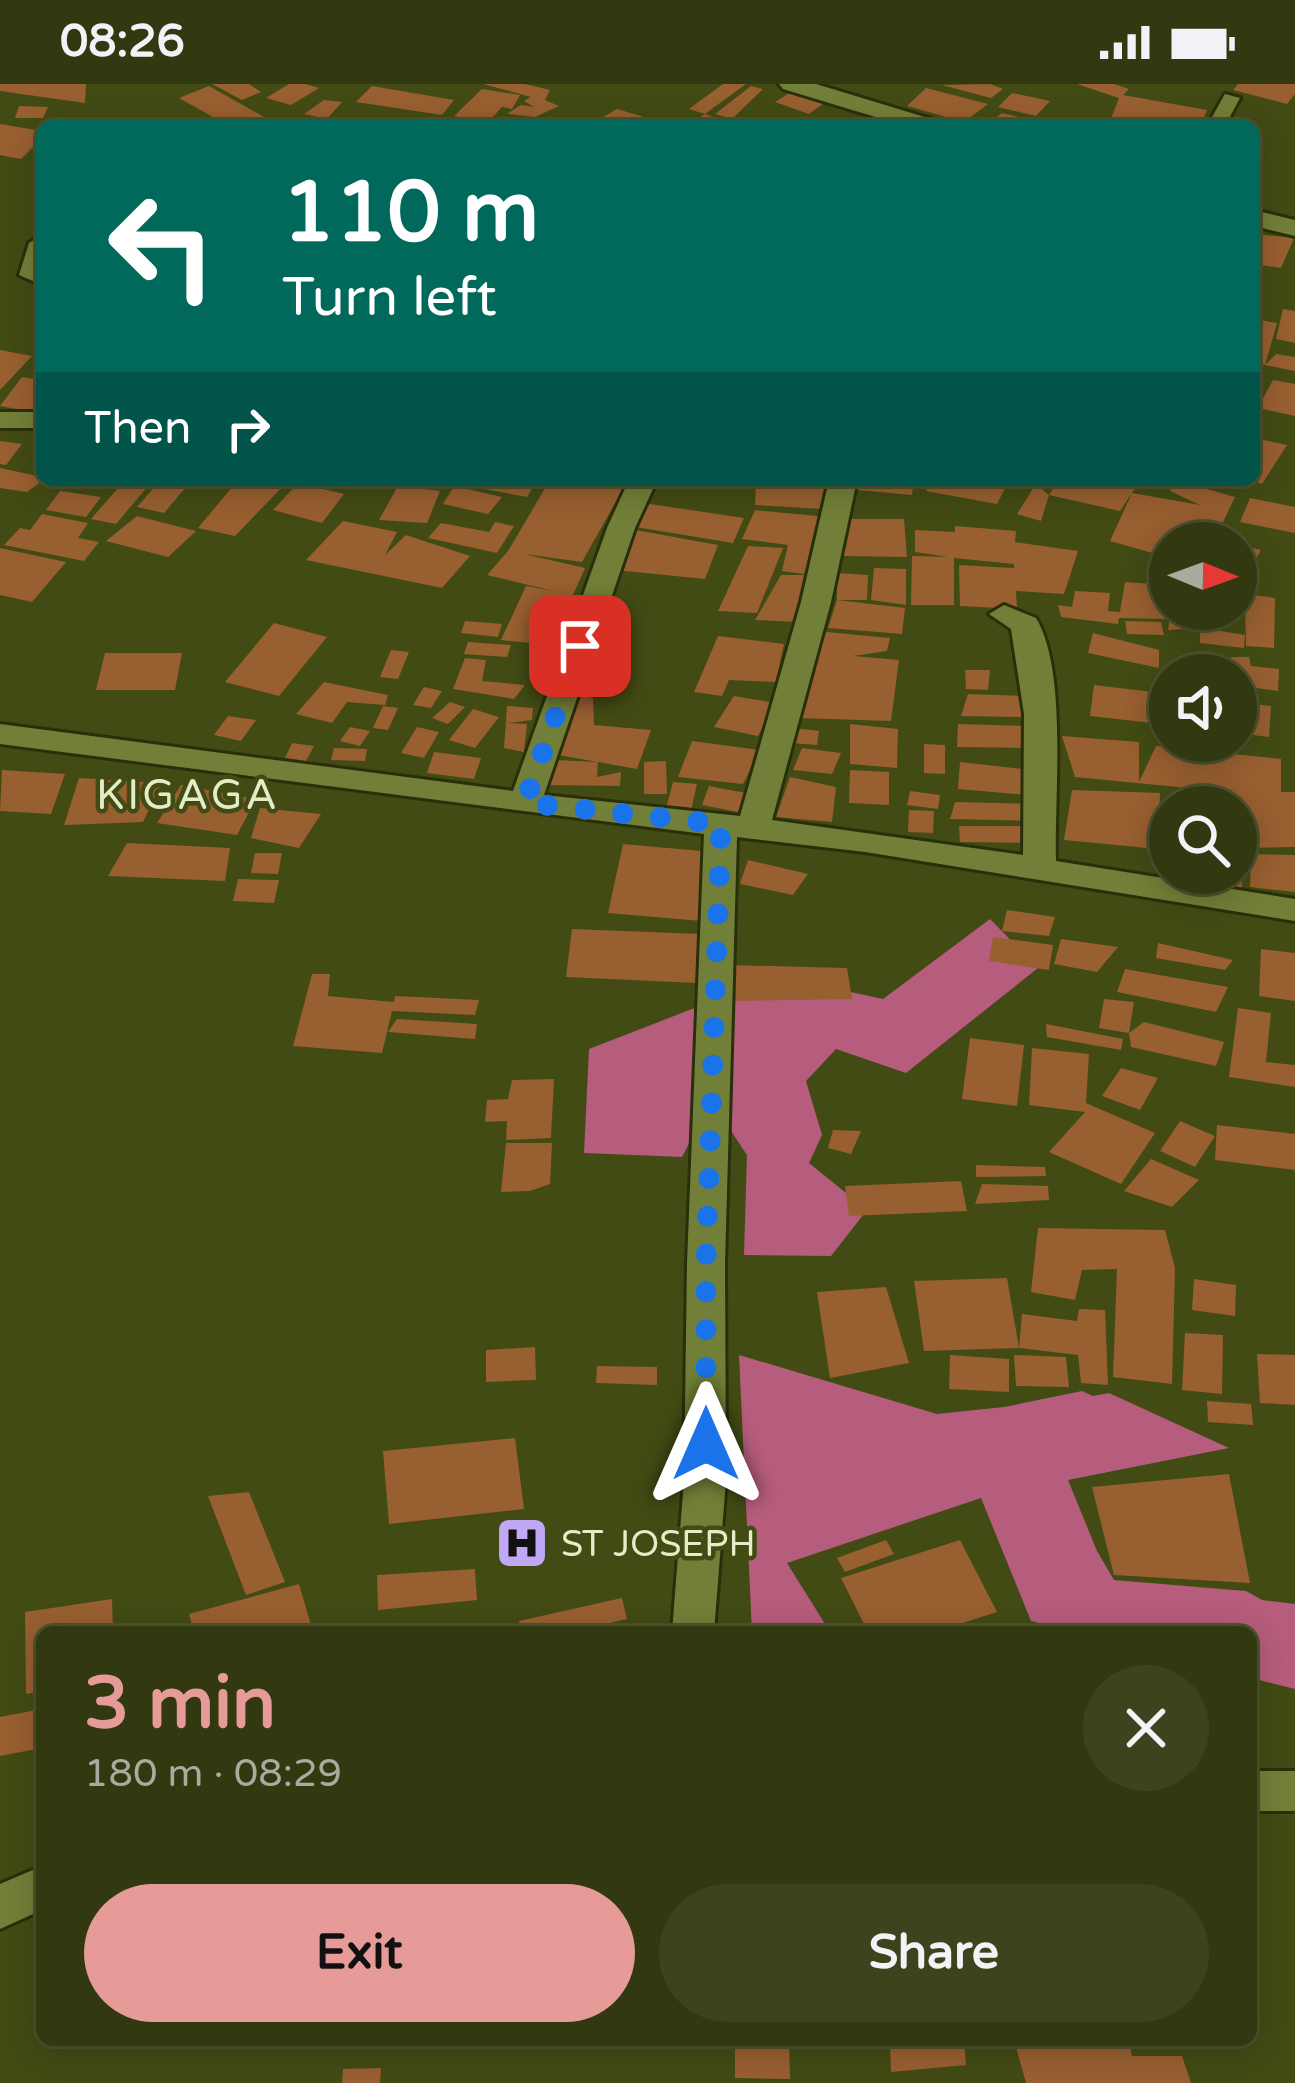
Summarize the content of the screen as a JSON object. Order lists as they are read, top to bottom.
{
  "districts": ["KIGAGA"],
  "places": {
    "hospital": ["ST JOSEPH"]
  },
  "north": "right",
  "page": {
    "status": "08:26",
    "turn": ["110 m", "Turn left"],
    "then": "Then",
    "heading": ["3 min", "180 m · 08:29"],
    "buttons": ["Exit", "Share"]
  }
}
